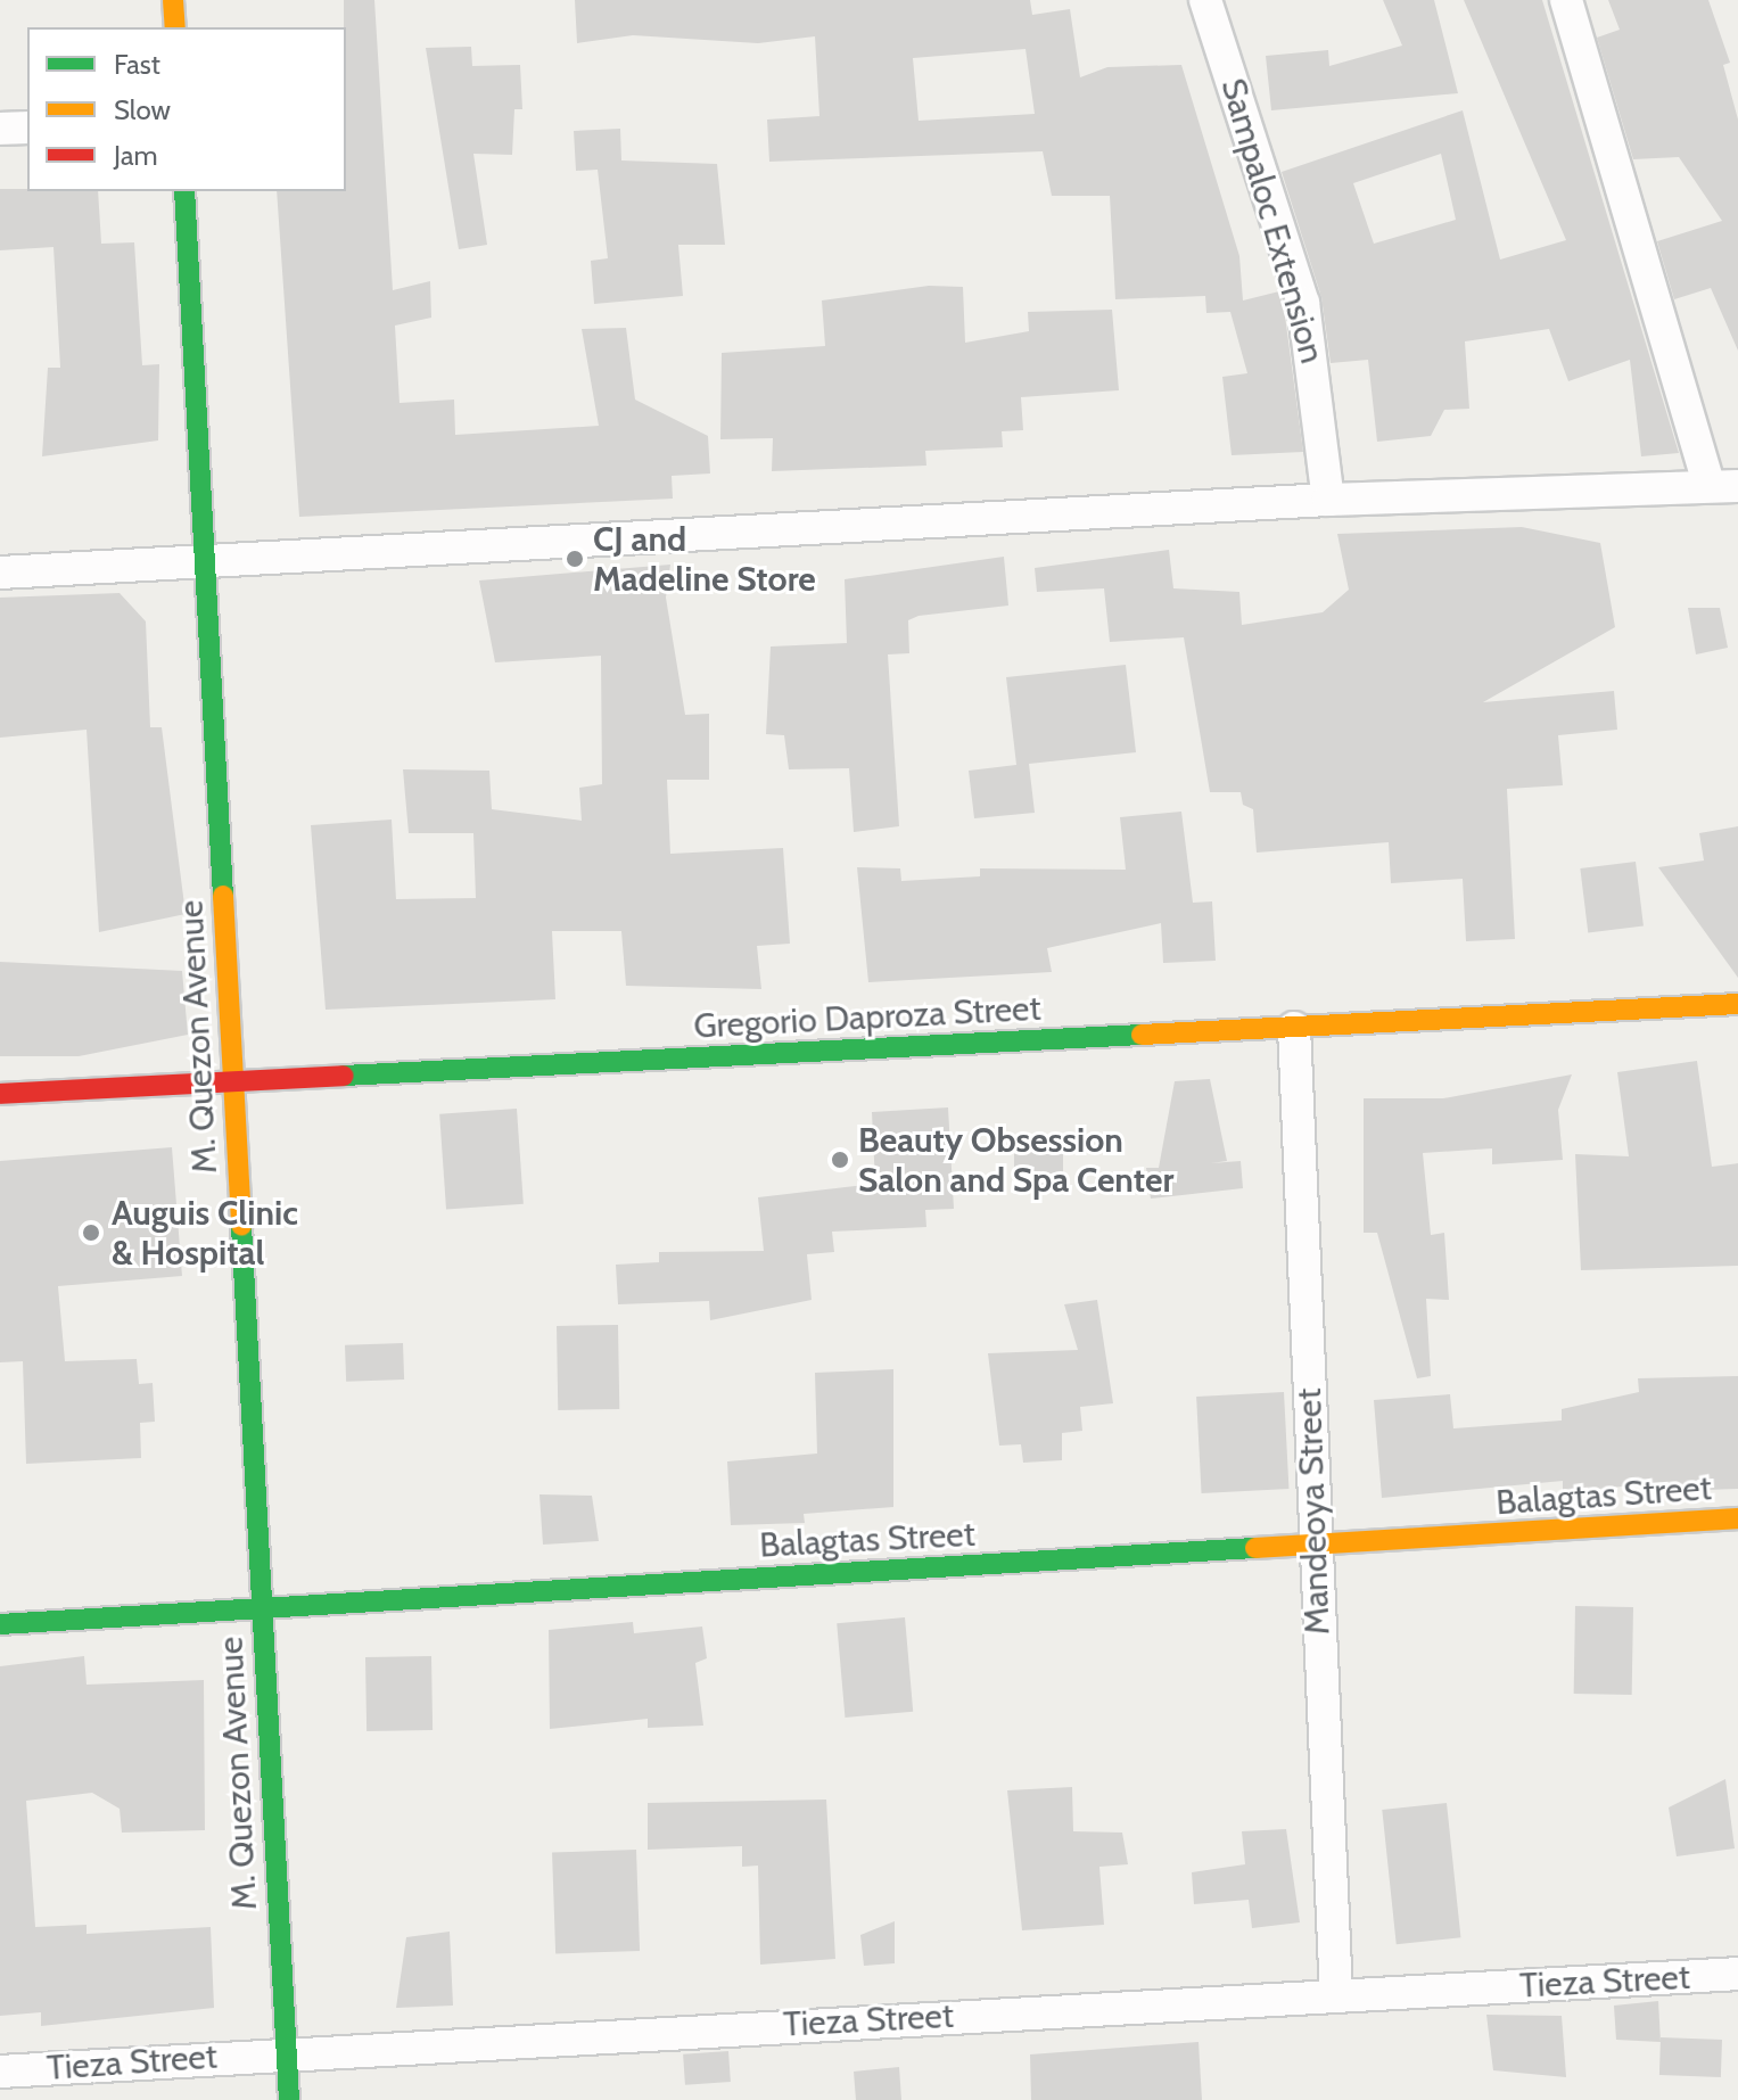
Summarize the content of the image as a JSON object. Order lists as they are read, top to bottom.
{
  "streets": {
    "street": [
      "Sampaloc Extension",
      "Gregorio Daproza Street",
      "M. Quezon Avenue",
      "Balagtas Street",
      "Mandeoya Street",
      "Tieza Street"
    ]
  },
  "crossings": [
    ["Gregorio Daproza Street", "M. Quezon Avenue"],
    ["Gregorio Daproza Street", "Mandeoya Street"],
    ["M. Quezon Avenue", "Balagtas Street"],
    ["M. Quezon Avenue", "Tieza Street"],
    ["Balagtas Street", "Mandeoya Street"],
    ["Mandeoya Street", "Tieza Street"]
  ],
  "places": ["CJ and Madeline Store", "Beauty Obsession Salon and Spa Center", "Auguis Clinic & Hospital"],
  "legend": ["Fast", "Slow", "Jam"]
}
